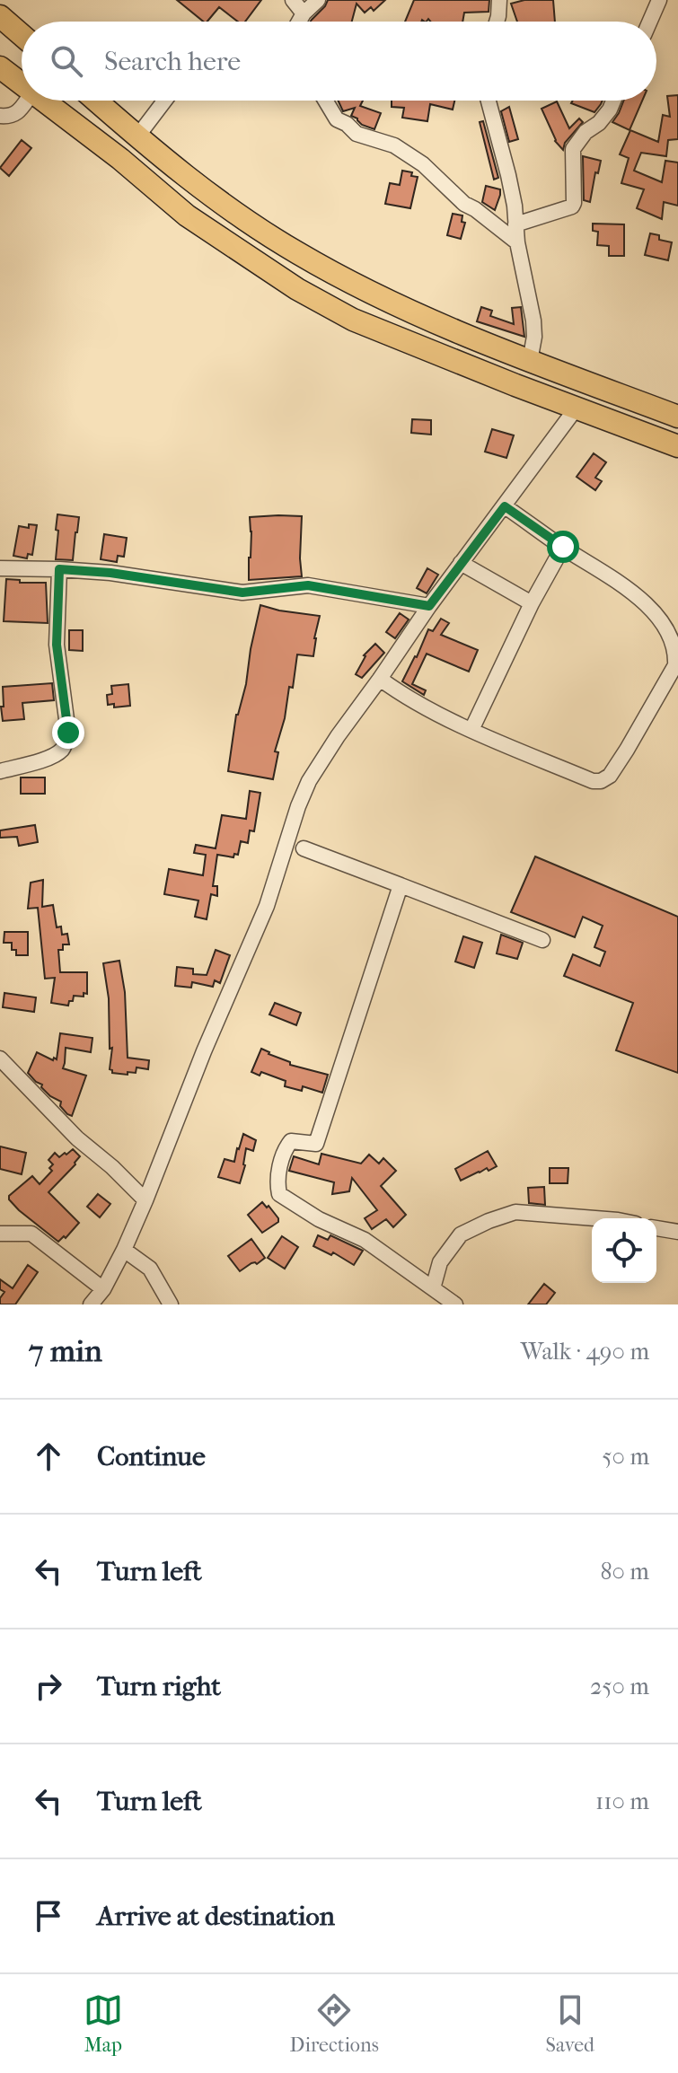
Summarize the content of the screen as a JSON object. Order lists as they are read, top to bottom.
{
  "page": {
    "search": "Search here",
    "heading": ["7 min", "Walk · 490 m"],
    "list": [
      ["Continue", "50 m"],
      ["Turn left", "80 m"],
      ["Turn right", "250 m"],
      ["Turn left", "110 m"],
      "Arrive at destination"
    ],
    "nav": ["Map", "Directions", "Saved"]
  }
}
